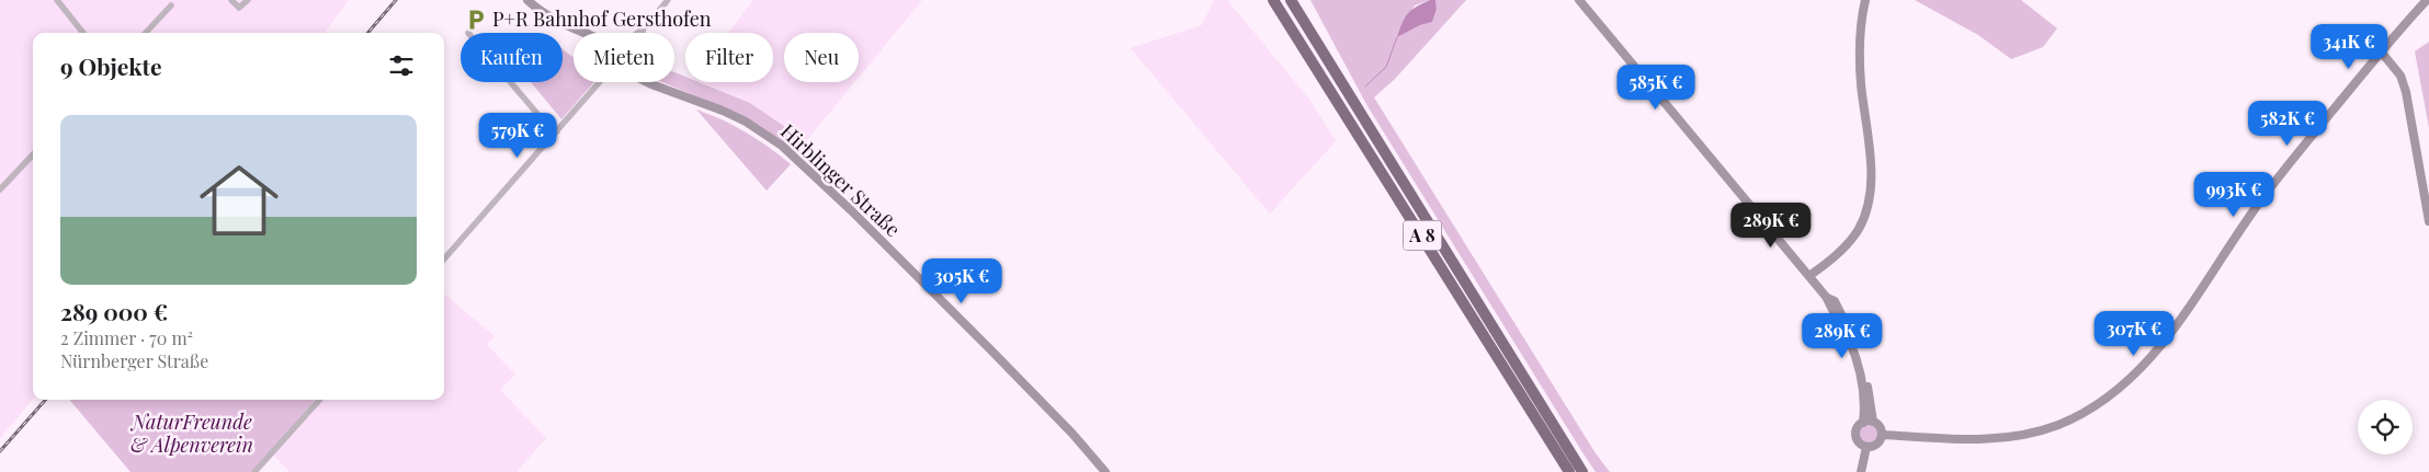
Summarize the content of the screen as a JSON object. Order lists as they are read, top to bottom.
{
  "streets": {
    "highway": ["A 8"],
    "main road": ["Hirblinger Straße"]
  },
  "parks": ["NaturFreunde & Alpenverein"],
  "places": {
    "parking": ["P+R Bahnhof Gersthofen"]
  },
  "page": {
    "price": [
      "341K €",
      "585K €",
      "582K €",
      "579K €",
      "993K €",
      "289K €",
      "305K €",
      "307K €",
      "289K €"
    ],
    "chip": [
      "Kaufen",
      "Mieten",
      "Filter",
      "Neu"
    ],
    "heading": "9 Objekte",
    "list": [
      {
        "name": "289 000 €",
        "note": "2 Zimmer · 70 m² · Nürnberger Straße"
      }
    ]
  }
}
